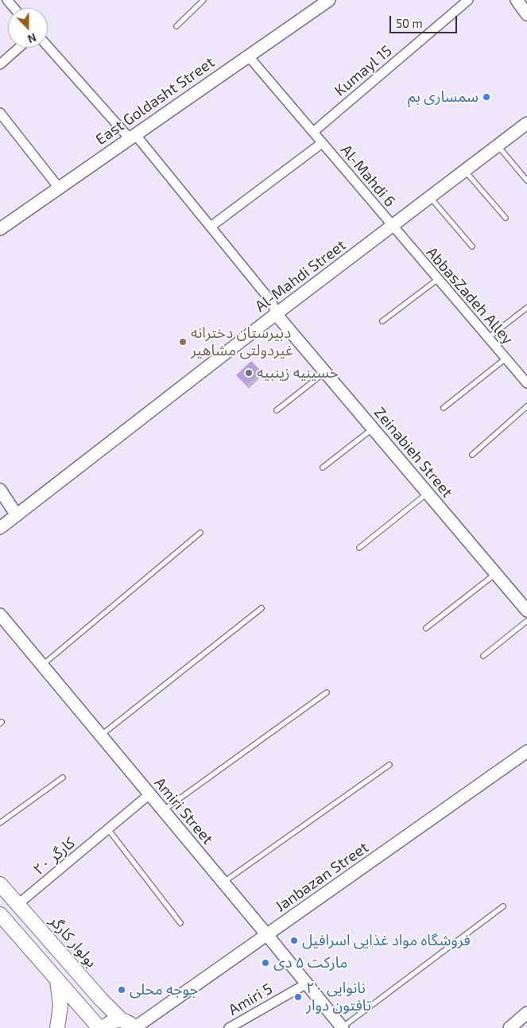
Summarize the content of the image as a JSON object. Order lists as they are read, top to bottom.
{
  "streets": {
    "main road": ["بولوار کارگر"],
    "street": [
      "Kumayl 15",
      "East Goldasht Street",
      "Al-Mahdi 6",
      "Al-Mahdi Street",
      "AbbasZadeh Alley",
      "Zeinabieh Street",
      "Amiri Street",
      "کارگر ۲۰",
      "Janbazan Street",
      "Amiri 5"
    ]
  },
  "crossings": [
    ["Kumayl 15", "Al-Mahdi 6"],
    ["East Goldasht Street", "Al-Mahdi 6"],
    ["Al-Mahdi 6", "Al-Mahdi Street"],
    ["Al-Mahdi 6", "AbbasZadeh Alley"],
    ["Al-Mahdi Street", "AbbasZadeh Alley"],
    ["Al-Mahdi Street", "Zeinabieh Street"],
    ["Amiri Street", "کارگر ۲۰"],
    ["Amiri Street", "Janbazan Street"],
    ["Amiri Street", "Amiri 5"],
    ["کارگر ۲۰", "بولوار کارگر"],
    ["Janbazan Street", "بولوار کارگر"]
  ],
  "places": [
    "سمساری بم",
    "دبیرستان دخترانه غیردولتی مشاهیر",
    "حسینیه زینبیه",
    "فروشگاه مواد غذایی اسرافیل",
    "مارکت ۵ دی",
    "جوجه محلی",
    "نانوایی ۲۰ تافتون دوار"
  ],
  "scale_bar": "50 m",
  "north": "bottom"
}
